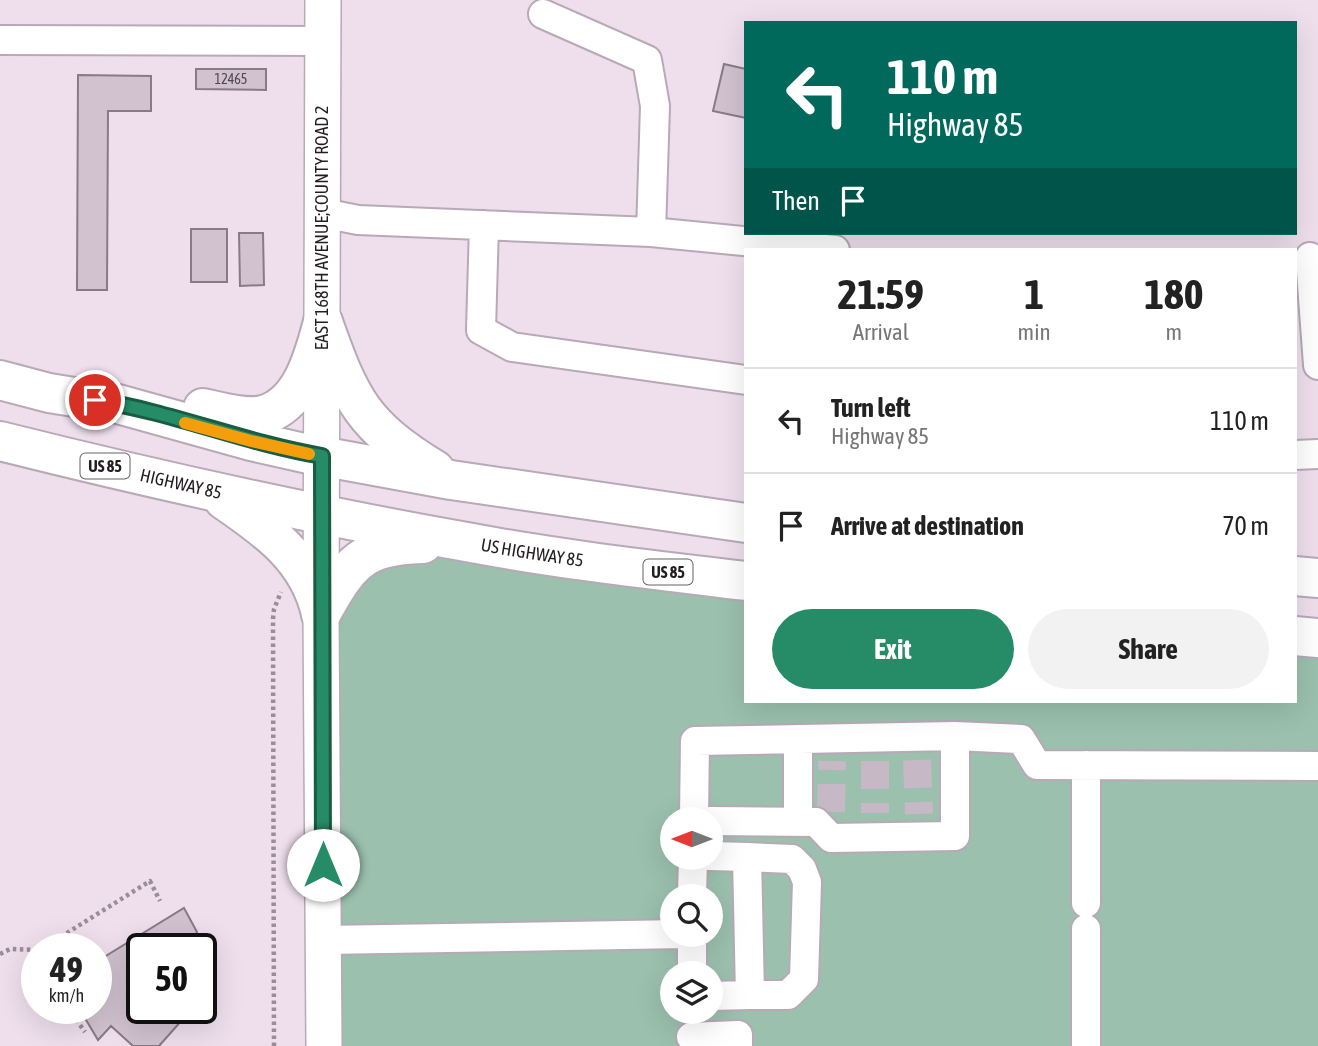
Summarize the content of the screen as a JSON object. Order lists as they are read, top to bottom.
{
  "streets": {
    "highway": ["US 85", "HIGHWAY 85", "US HIGHWAY 85"],
    "main road": ["EAST 168TH AVENUE;COUNTY ROAD 2"]
  },
  "crossings": [
    ["EAST 168TH AVENUE;COUNTY ROAD 2", "HIGHWAY 85"],
    ["EAST 168TH AVENUE;COUNTY ROAD 2", "US HIGHWAY 85"],
    ["HIGHWAY 85", "US HIGHWAY 85"]
  ],
  "house_numbers": ["12465"],
  "north": "left",
  "page": {
    "turn": ["110 m", "Highway 85"],
    "then": "Then",
    "eta": [
      "21:59",
      "Arrival",
      "1",
      "min",
      "180",
      "m"
    ],
    "list": [
      {
        "name": "Turn left",
        "note": "Highway 85",
        "value": "110 m"
      },
      {
        "name": "Arrive at destination",
        "value": "70 m"
      }
    ],
    "buttons": ["Exit", "Share"],
    "speed": "49 km/h",
    "limit": "50"
  }
}
